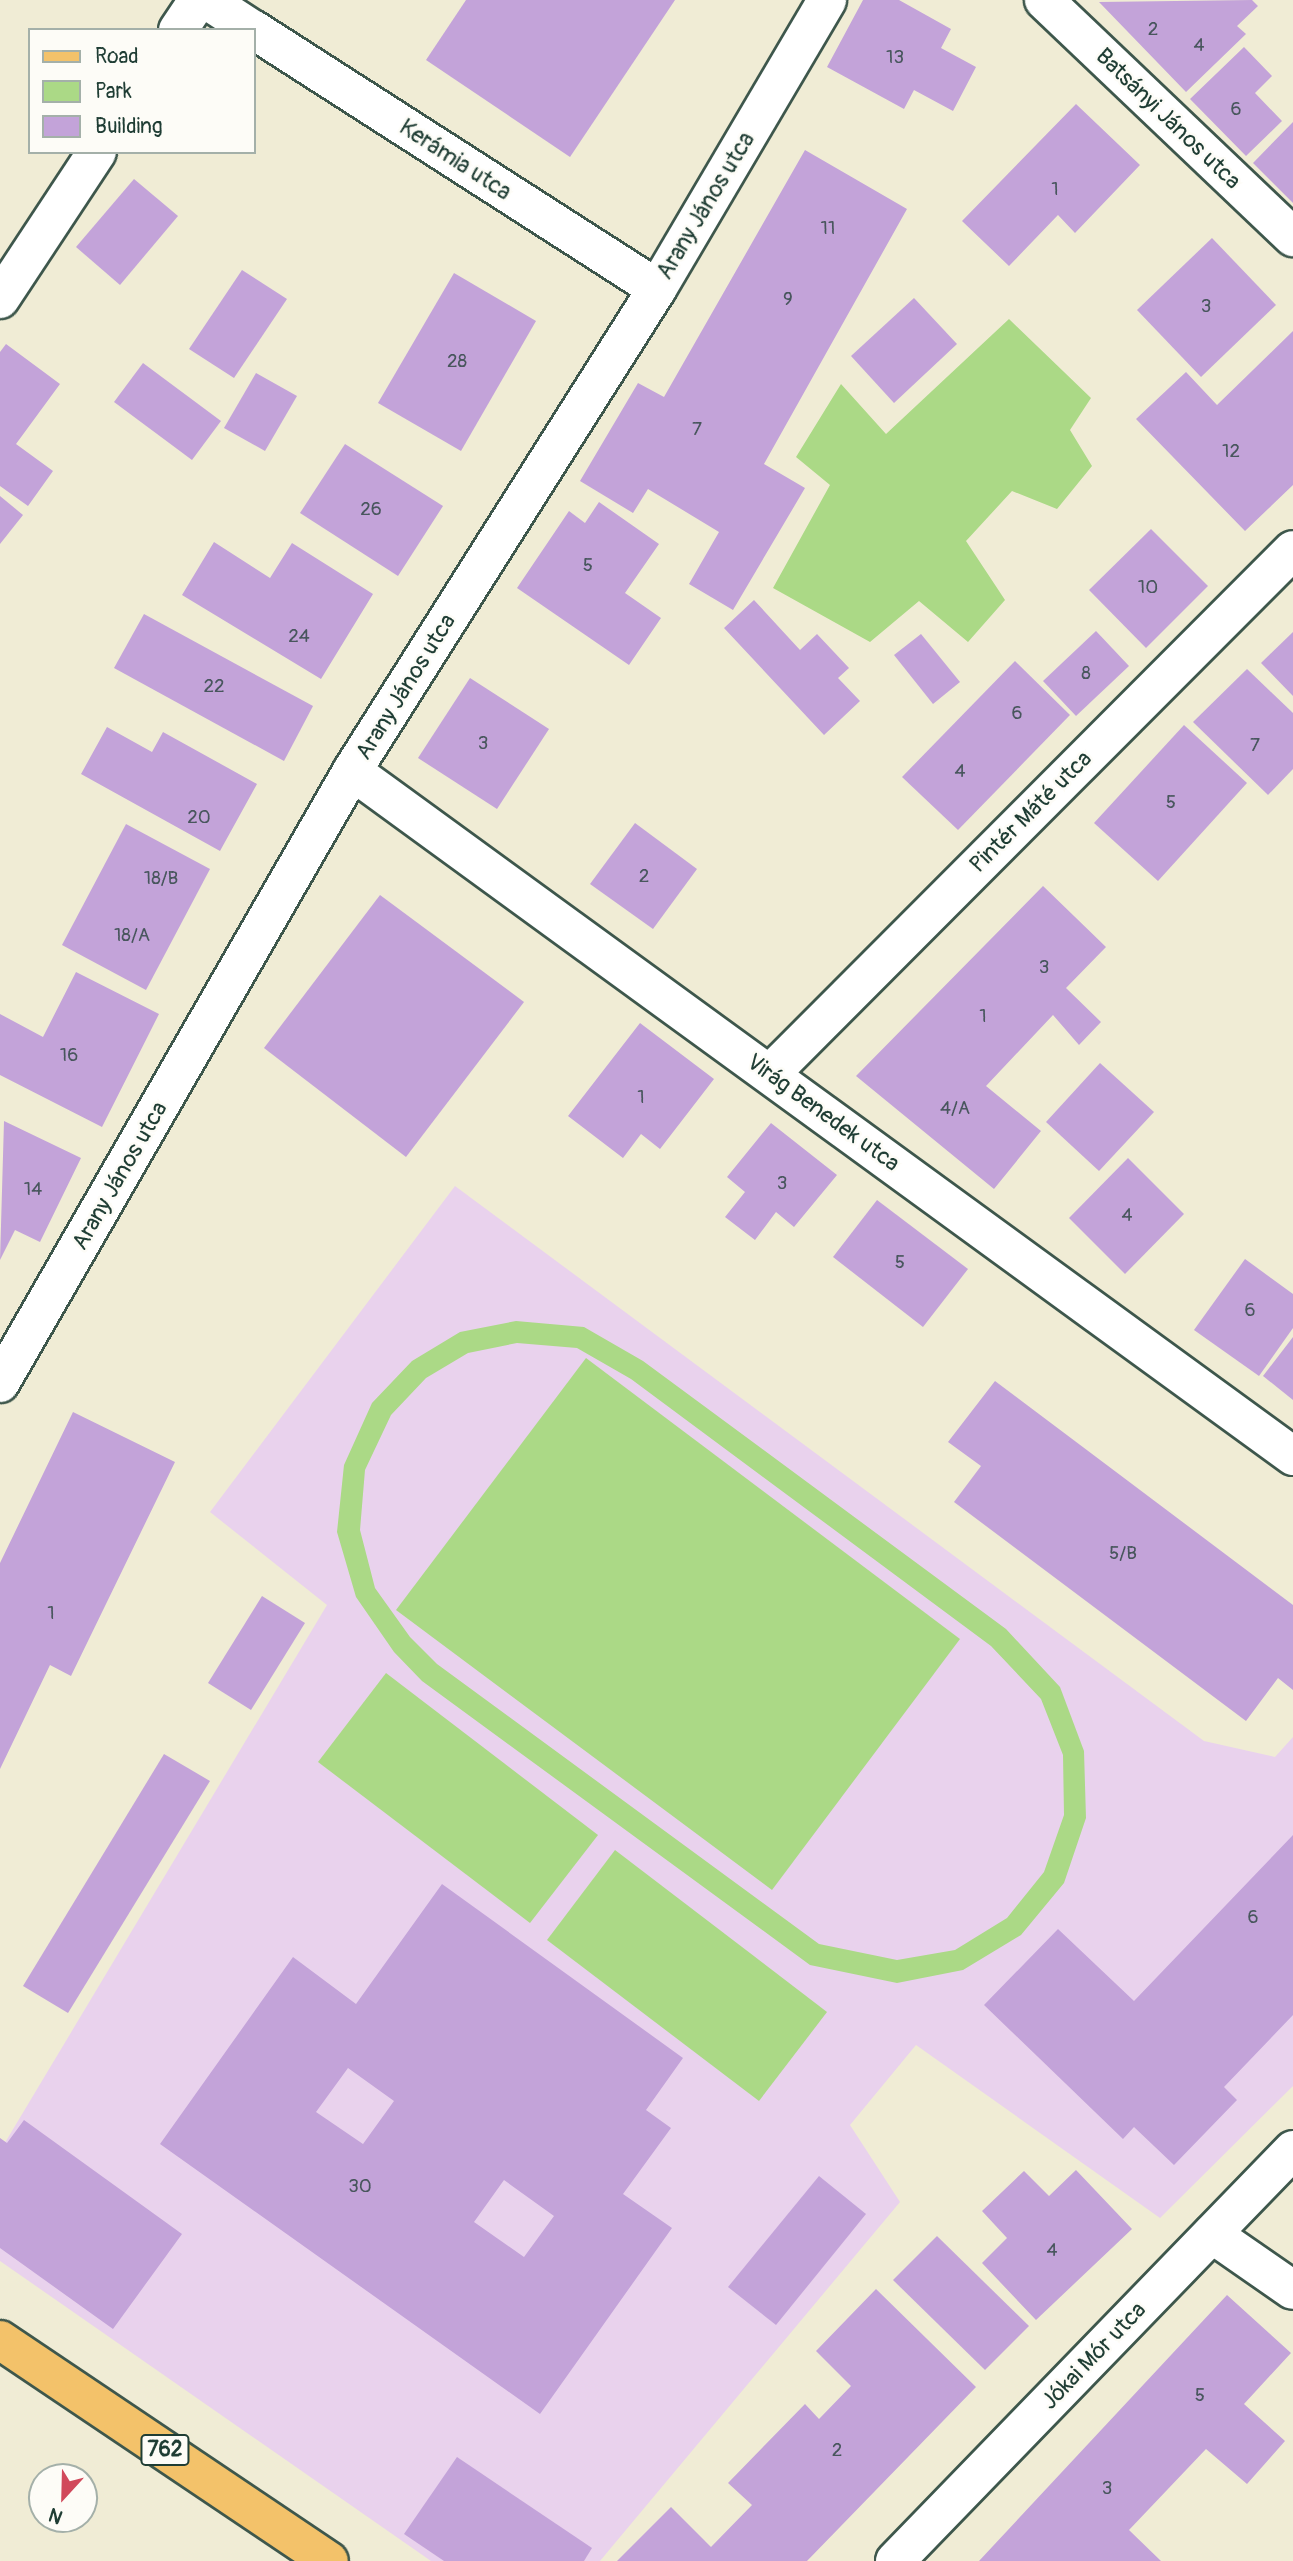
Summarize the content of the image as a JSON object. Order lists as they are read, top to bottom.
{
  "streets": {
    "main road": ["762"],
    "street": [
      "Batsányi János utca",
      "Kerámia utca",
      "Arany János utca",
      "Pintér Máté utca",
      "Virág Benedek utca",
      "Jókai Mór utca"
    ]
  },
  "crossings": [
    ["Kerámia utca", "Arany János utca"],
    ["Arany János utca", "Virág Benedek utca"],
    ["Pintér Máté utca", "Virág Benedek utca"]
  ],
  "house_numbers": [
    "2",
    "4",
    "13",
    "6",
    "1",
    "11",
    "9",
    "3",
    "28",
    "7",
    "12",
    "26",
    "5",
    "10",
    "24",
    "8",
    "22",
    "6",
    "3",
    "7",
    "4",
    "5",
    "20",
    "2",
    "18/B",
    "18/A",
    "3",
    "1",
    "16",
    "1",
    "4/A",
    "3",
    "14",
    "4",
    "5",
    "6",
    "5/B",
    "1",
    "6",
    "30",
    "4",
    "5",
    "2",
    "3"
  ],
  "legend": ["Road", "Park", "Building"],
  "north": "bottom"
}
